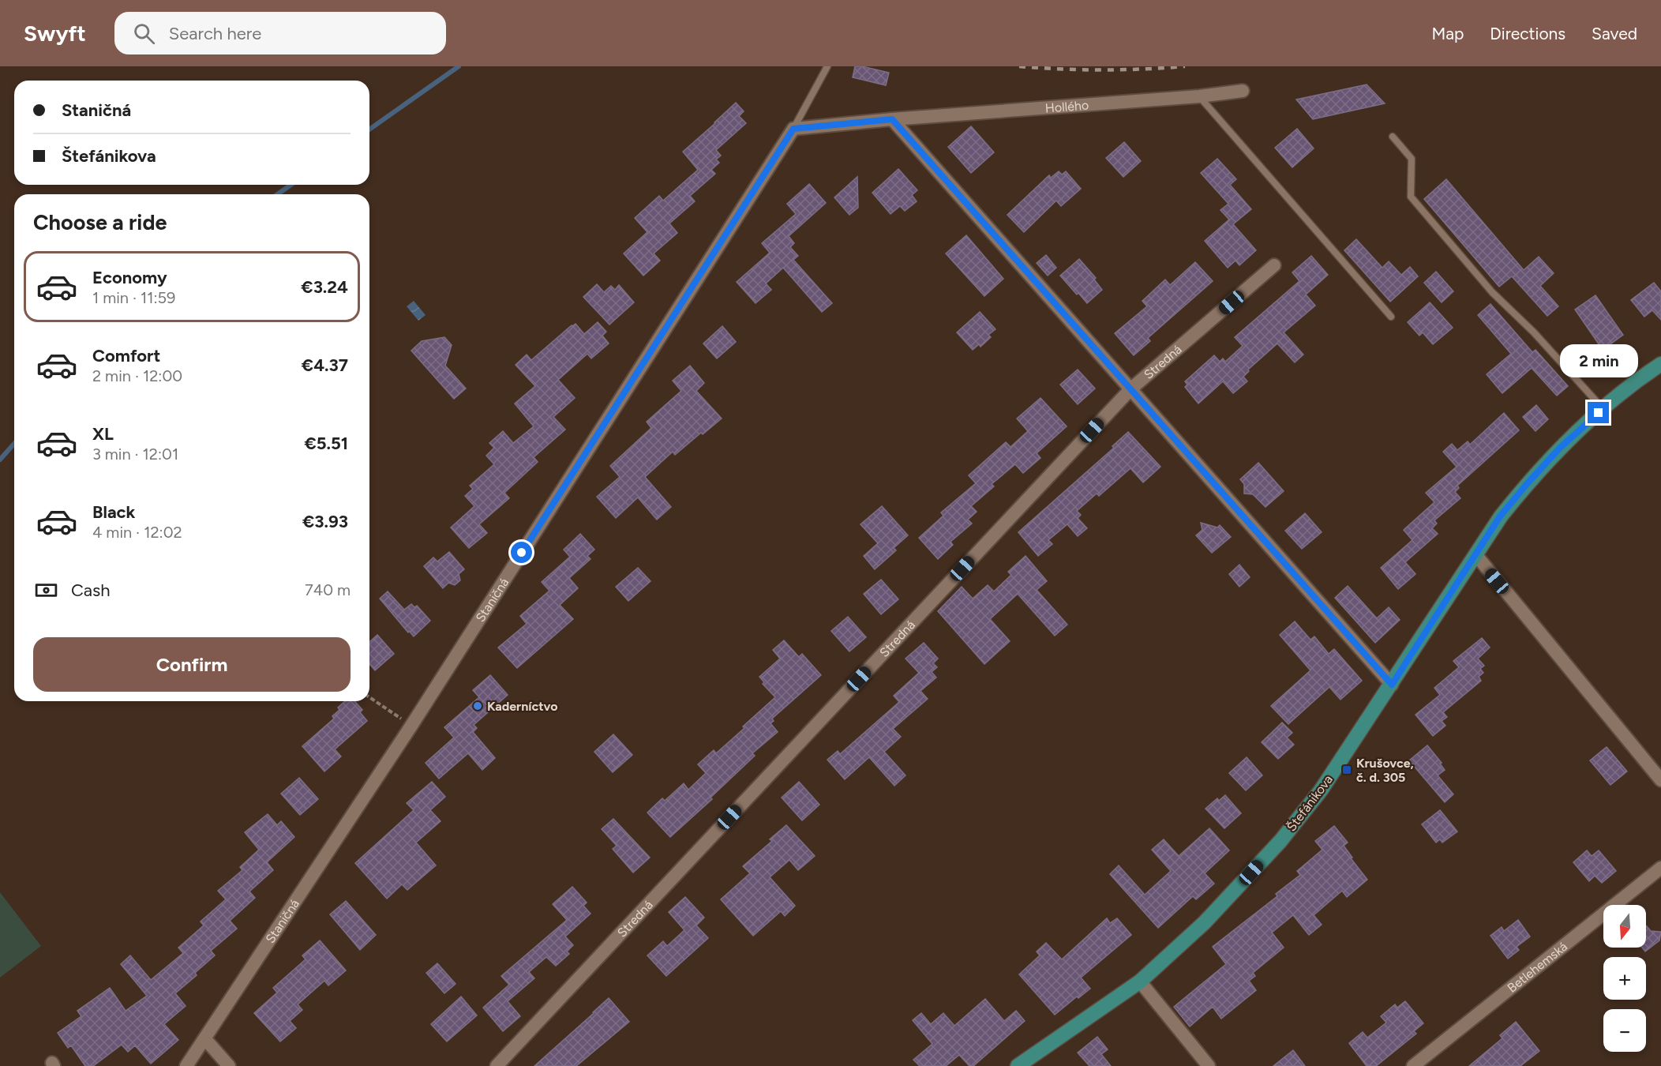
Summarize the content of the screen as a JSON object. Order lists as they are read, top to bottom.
{
  "streets": {
    "main road": ["Štefánikova"],
    "street": [
      "Hollého",
      "Stredná",
      "Staničná",
      "Betlehemská"
    ]
  },
  "crossings": [
    ["Hollého", "Staničná"]
  ],
  "places": {
    "other": ["Kaderníctvo"],
    "transit": ["Krušovce, č. d. 305"]
  },
  "north": "bottom",
  "page": {
    "header": "Swyft",
    "search": "Search here",
    "nav": ["Map", "Directions", "Saved"],
    "banner": ["Staničná", "Štefánikova"],
    "heading": "Choose a ride",
    "list": [
      {
        "name": "Economy",
        "note": "1 min · 11:59",
        "value": "€3.24"
      },
      {
        "name": "Comfort",
        "note": "2 min · 12:00",
        "value": "€4.37"
      },
      {
        "name": "XL",
        "note": "3 min · 12:01",
        "value": "€5.51"
      },
      {
        "name": "Black",
        "note": "4 min · 12:02",
        "value": "€3.93"
      }
    ],
    "bubble": "2 min",
    "pay": ["Cash", "740 m"],
    "buttons": "Confirm",
    "map_buttons": ["+", "−"]
  }
}
